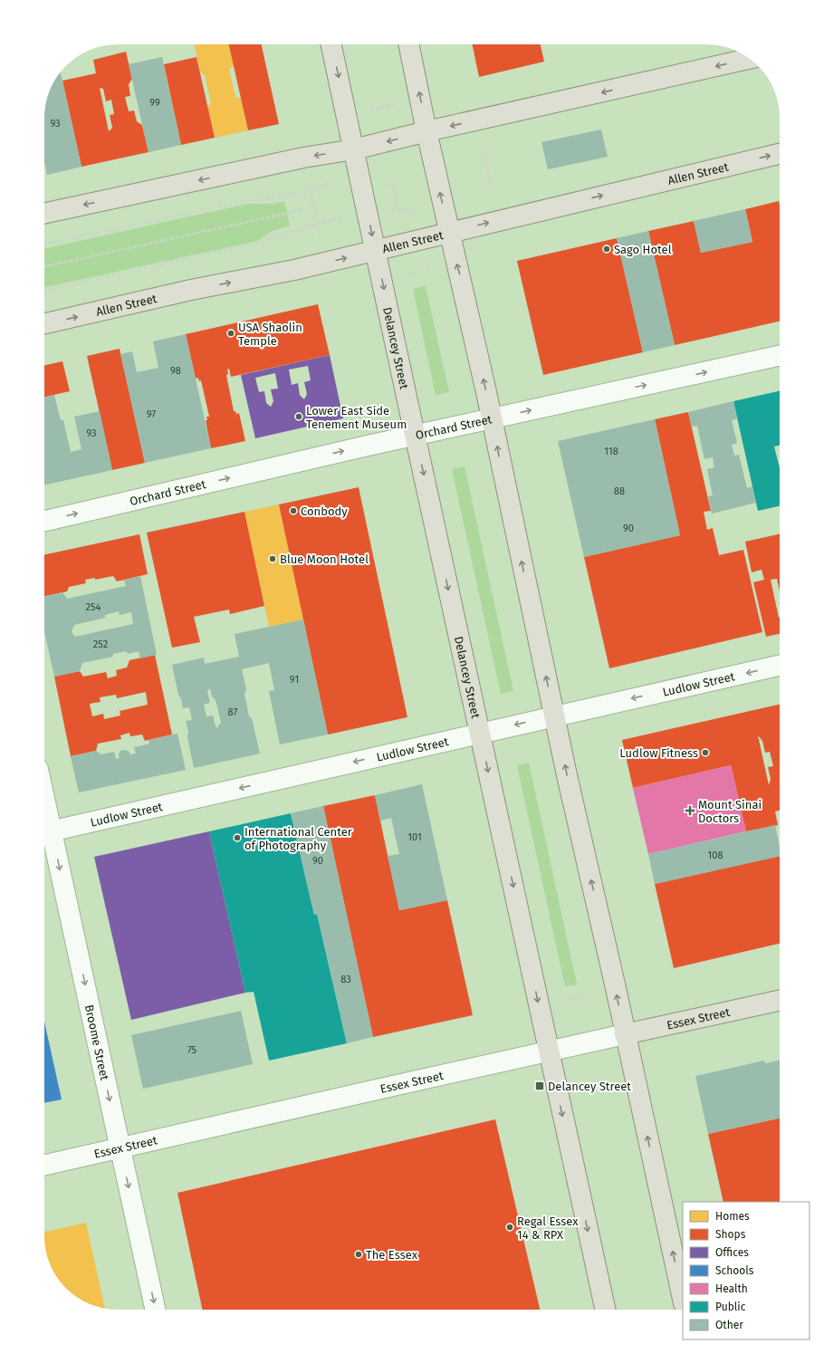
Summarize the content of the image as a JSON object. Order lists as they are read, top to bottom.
{
  "streets": {
    "main road": ["Allen Street", "Delancey Street", "Essex Street"],
    "street": ["Orchard Street", "Ludlow Street", "Broome Street"]
  },
  "crossings": [
    ["Allen Street", "Delancey Street"],
    ["Delancey Street", "Orchard Street"],
    ["Delancey Street", "Ludlow Street"],
    ["Delancey Street", "Essex Street"],
    ["Ludlow Street", "Broome Street"],
    ["Essex Street", "Broome Street"]
  ],
  "one_way": ["Orchard Street", "Ludlow Street", "Broome Street"],
  "places": {
    "other": [
      "Sago Hotel",
      "USA Shaolin Temple",
      "Lower East Side Tenement Museum",
      "Conbody",
      "Blue Moon Hotel",
      "Ludlow Fitness",
      "International Center of Photography",
      "Regal Essex 14 & RPX",
      "The Essex"
    ],
    "health": ["Mount Sinai Doctors"],
    "transit": ["Delancey Street"]
  },
  "house_numbers": [
    "99",
    "93",
    "98",
    "97",
    "93",
    "118",
    "88",
    "90",
    "254",
    "252",
    "91",
    "87",
    "101",
    "108",
    "90",
    "83",
    "75"
  ],
  "legend": [
    "Homes",
    "Shops",
    "Offices",
    "Schools",
    "Health",
    "Public",
    "Other"
  ]
}
